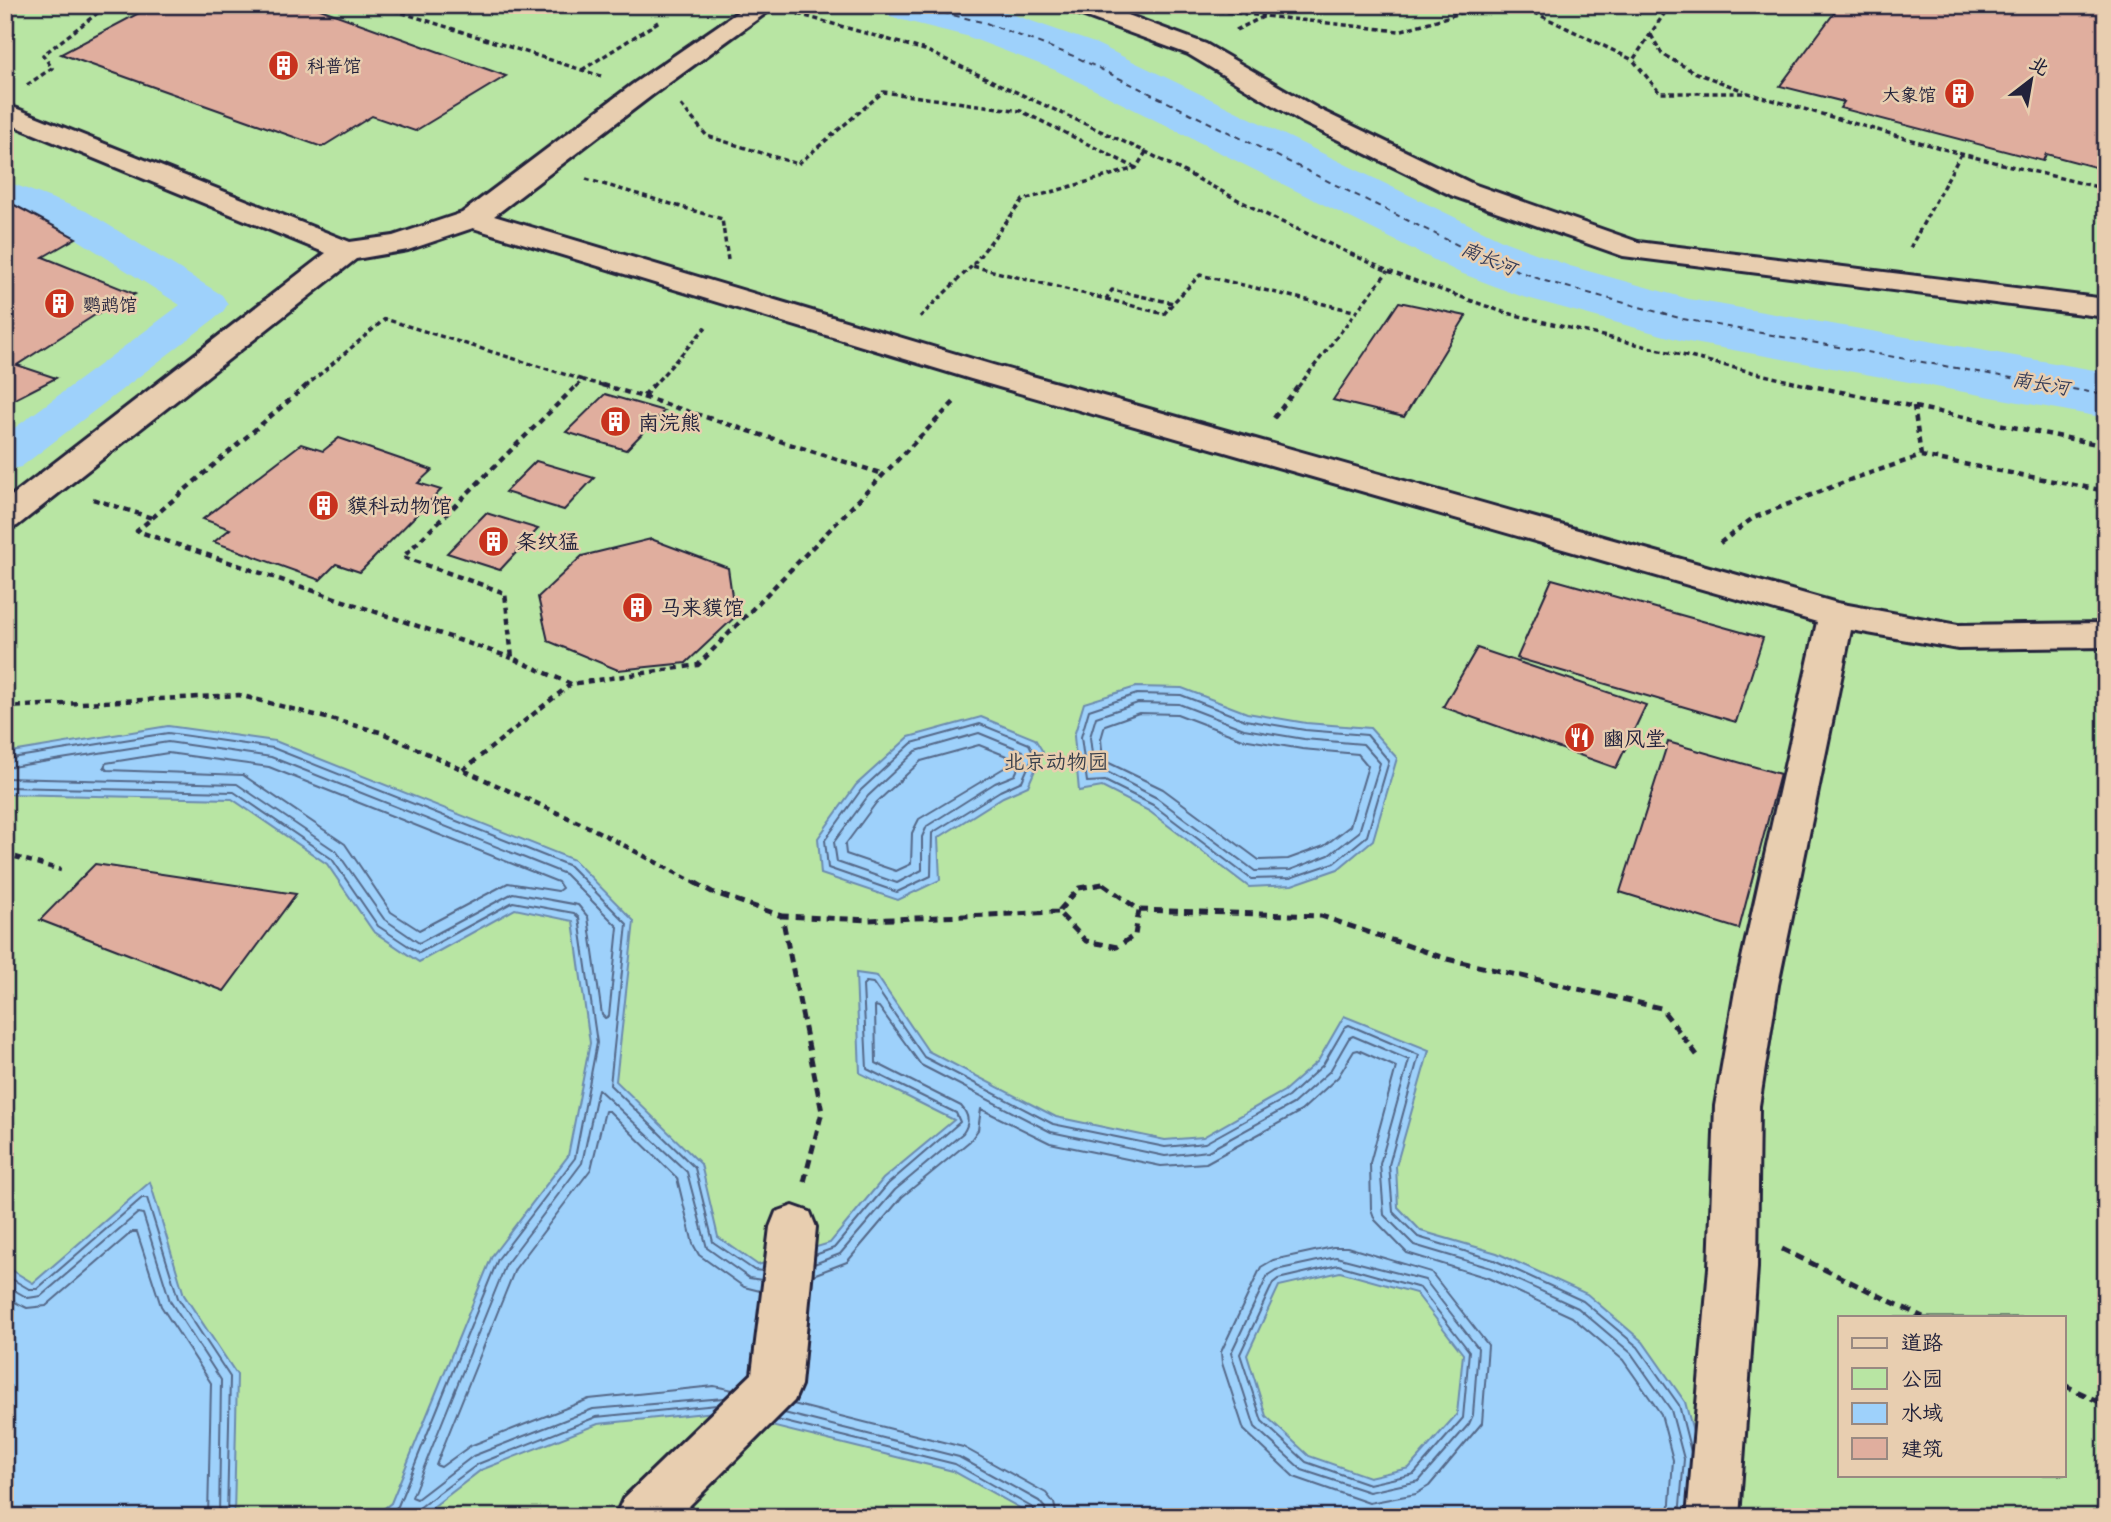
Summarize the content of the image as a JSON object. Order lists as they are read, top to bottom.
{
  "water": ["南长河"],
  "parks": ["北京动物园"],
  "places": {
    "building": [
      "科普馆",
      "大象馆",
      "鹦鹉馆",
      "南浣熊",
      "貘科动物馆",
      "条纹猛",
      "马来貘馆"
    ],
    "restaurant": ["豳风堂"]
  },
  "legend": [
    "道路",
    "公园",
    "水域",
    "建筑"
  ],
  "north": "top right"
}
